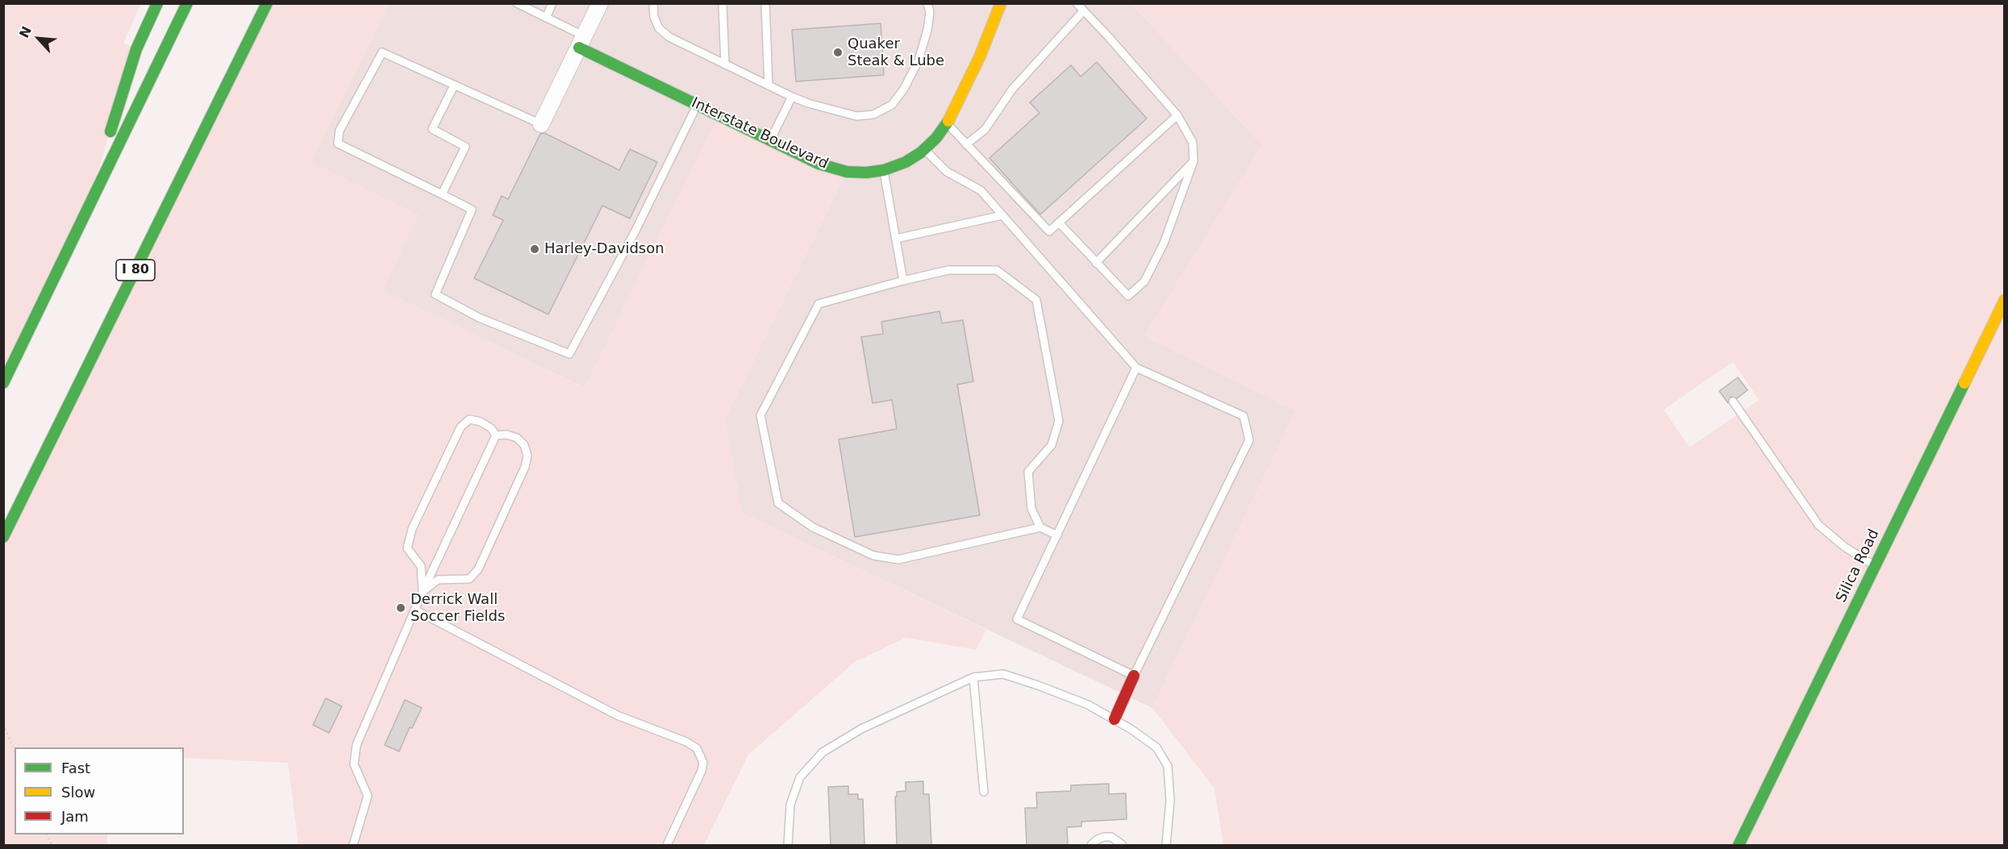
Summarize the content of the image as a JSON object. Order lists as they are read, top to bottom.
{
  "streets": {
    "main road": ["Interstate Boulevard", "I 80", "Silica Road"]
  },
  "places": ["Quaker Steak & Lube", "Harley-Davidson", "Derrick Wall Soccer Fields"],
  "legend": ["Fast", "Slow", "Jam"],
  "north": "top left"
}
